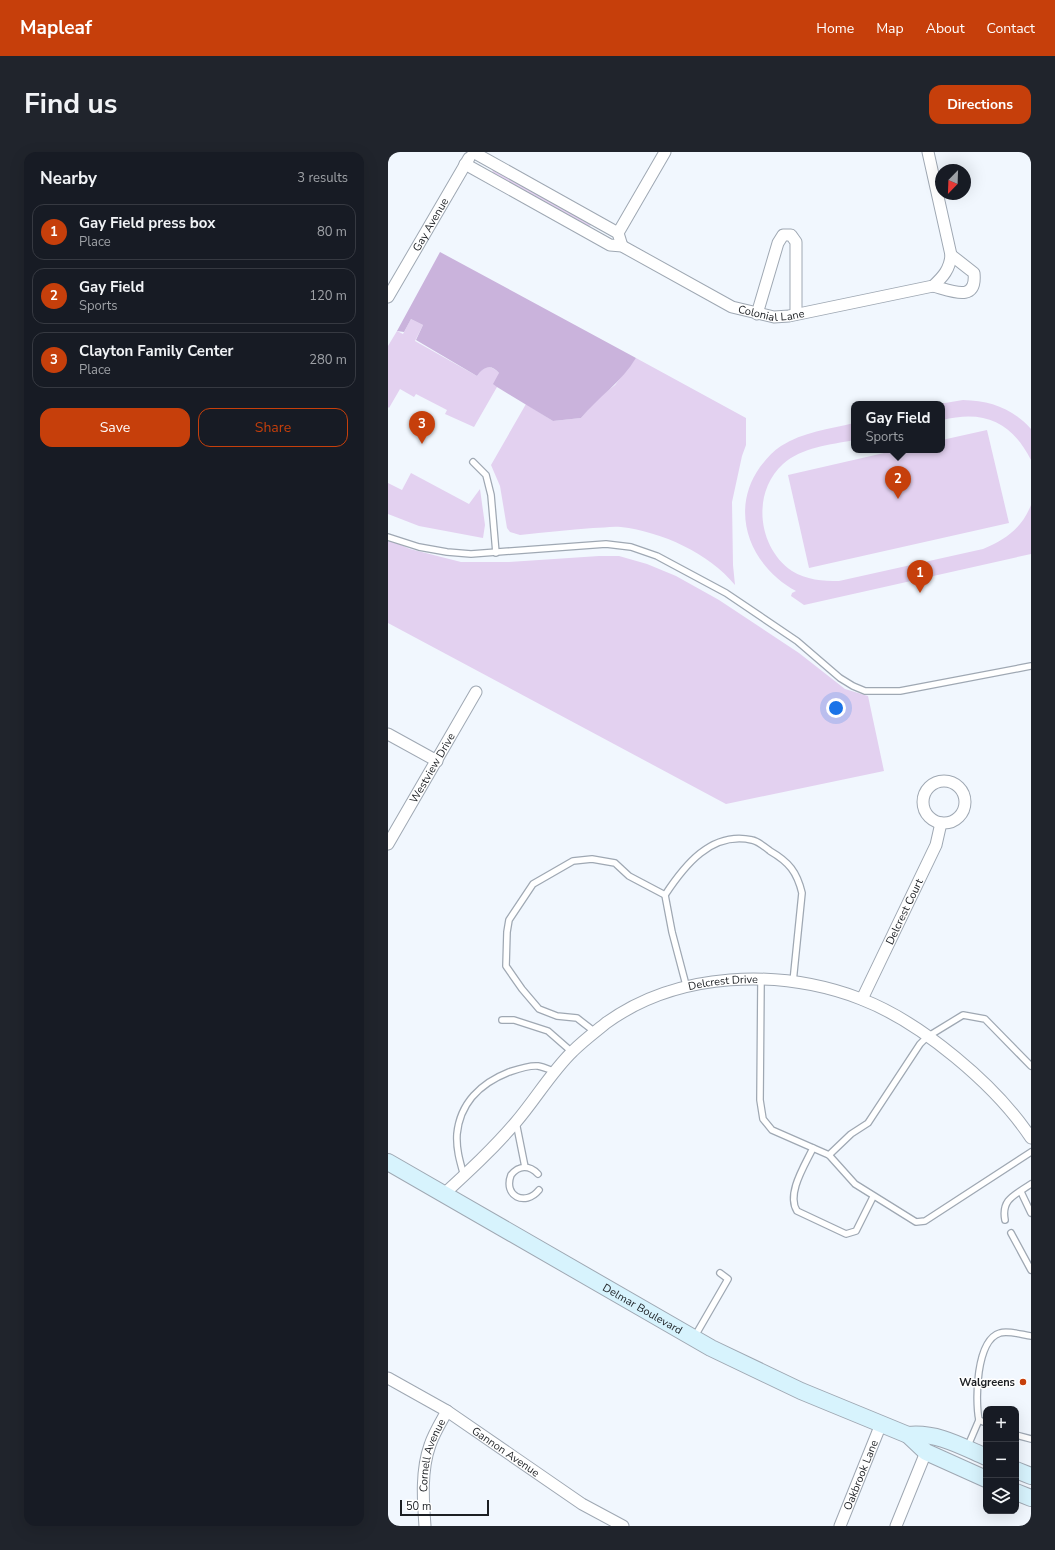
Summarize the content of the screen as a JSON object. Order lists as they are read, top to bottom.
{
  "streets": {
    "main road": ["Delmar Boulevard"],
    "street": [
      "Gay Avenue",
      "Colonial Lane",
      "Westview Drive",
      "Delcrest Court",
      "Delcrest Drive",
      "Gannon Avenue",
      "Cornell Avenue",
      "Oakbrook Lane"
    ]
  },
  "crossings": [
    ["Gay Avenue", "Colonial Lane"],
    ["Delcrest Court", "Delcrest Drive"],
    ["Delcrest Drive", "Delmar Boulevard"],
    ["Delmar Boulevard", "Oakbrook Lane"],
    ["Gannon Avenue", "Cornell Avenue"]
  ],
  "places": ["Walgreens"],
  "scale_bar": "50 m",
  "north": "bottom left",
  "page": {
    "header": "Mapleaf",
    "nav": [
      "Home",
      "Map",
      "About",
      "Contact"
    ],
    "title": "Find us",
    "buttons": [
      "Directions",
      ["Save", "Share"]
    ],
    "heading": ["Nearby", "3 results"],
    "list": [
      {
        "mark": "1",
        "name": "Gay Field press box",
        "note": "Place",
        "value": "80 m"
      },
      {
        "mark": "2",
        "name": "Gay Field",
        "note": "Sports",
        "value": "120 m"
      },
      {
        "mark": "3",
        "name": "Clayton Family Center",
        "note": "Place",
        "value": "280 m"
      }
    ],
    "popup": ["Gay Field", "Sports"],
    "pins": ["3", "2", "1"],
    "map_buttons": ["+", "−"],
    "scale": "50 m"
  }
}
